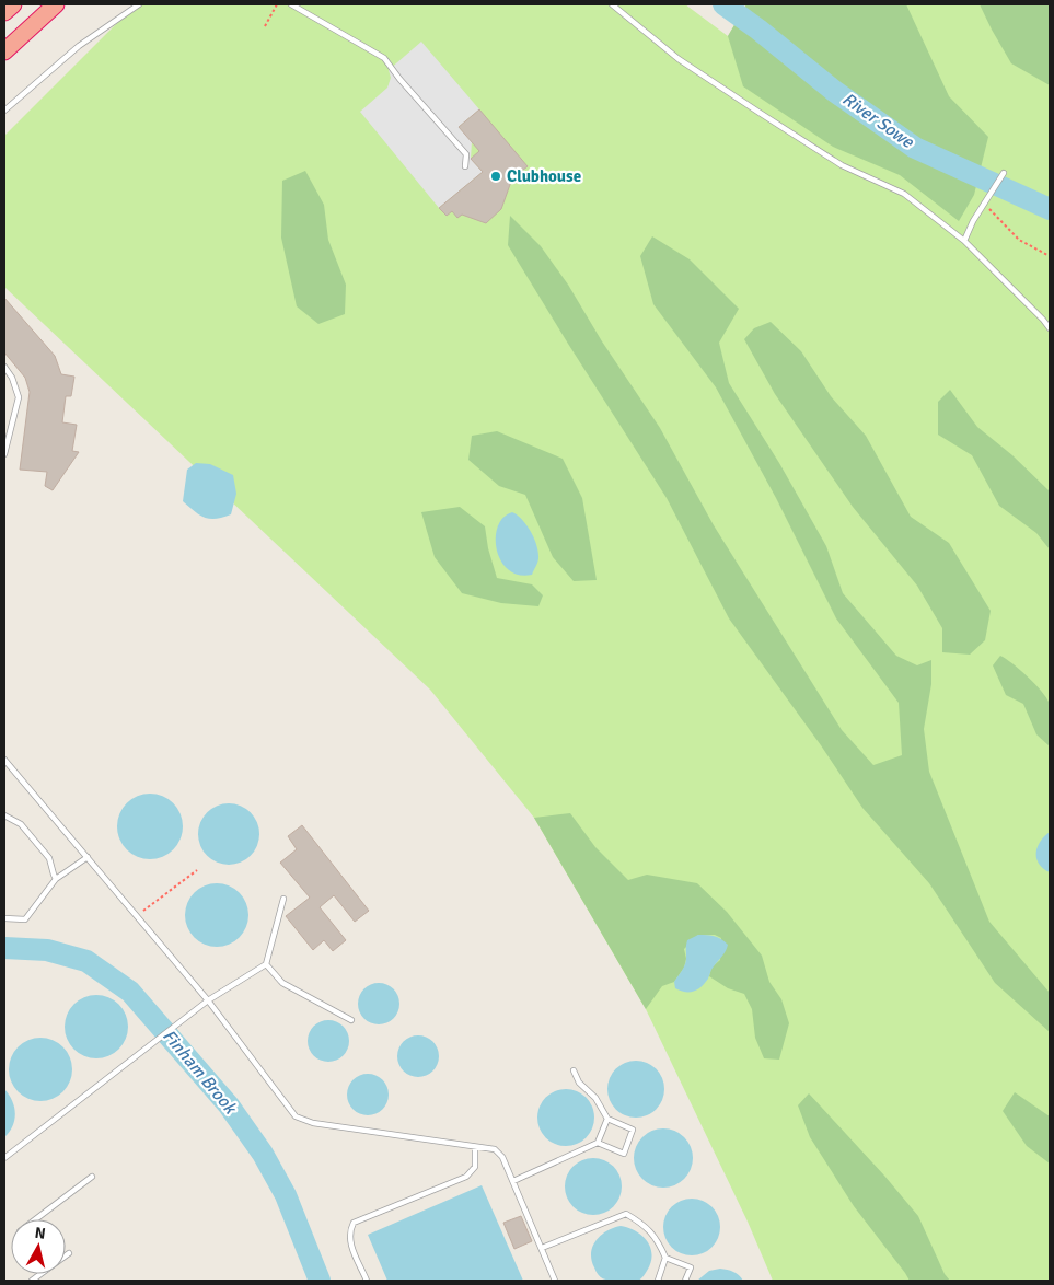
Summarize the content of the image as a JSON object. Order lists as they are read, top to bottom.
{
  "water": ["River Sowe", "Finham Brook"],
  "places": ["Clubhouse"],
  "north": "top"
}
